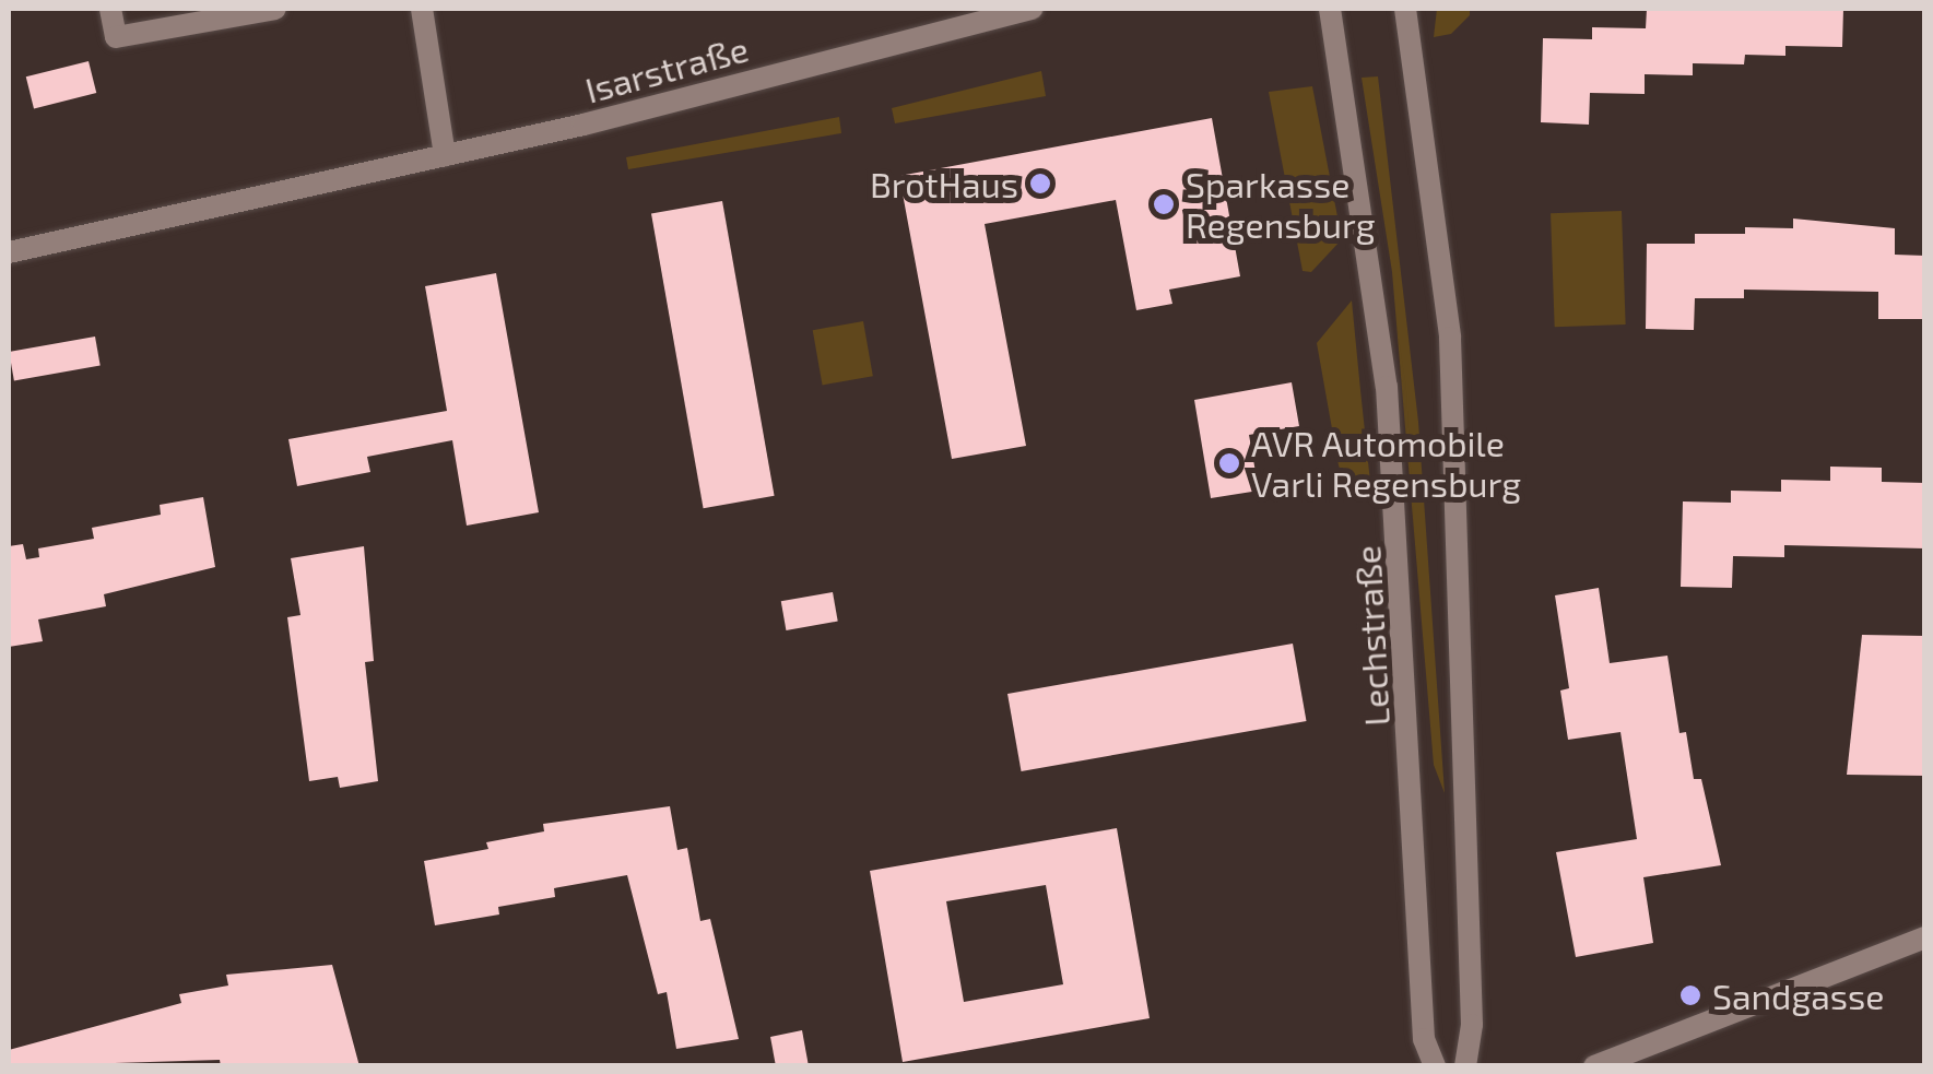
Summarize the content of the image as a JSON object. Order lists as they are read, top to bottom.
{
  "streets": {
    "street": ["Isarstraße", "Lechstraße"]
  },
  "places": [
    "BrotHaus",
    "Sparkasse Regensburg",
    "AVR Automobile Varli Regensburg",
    "Sandgasse"
  ]
}
